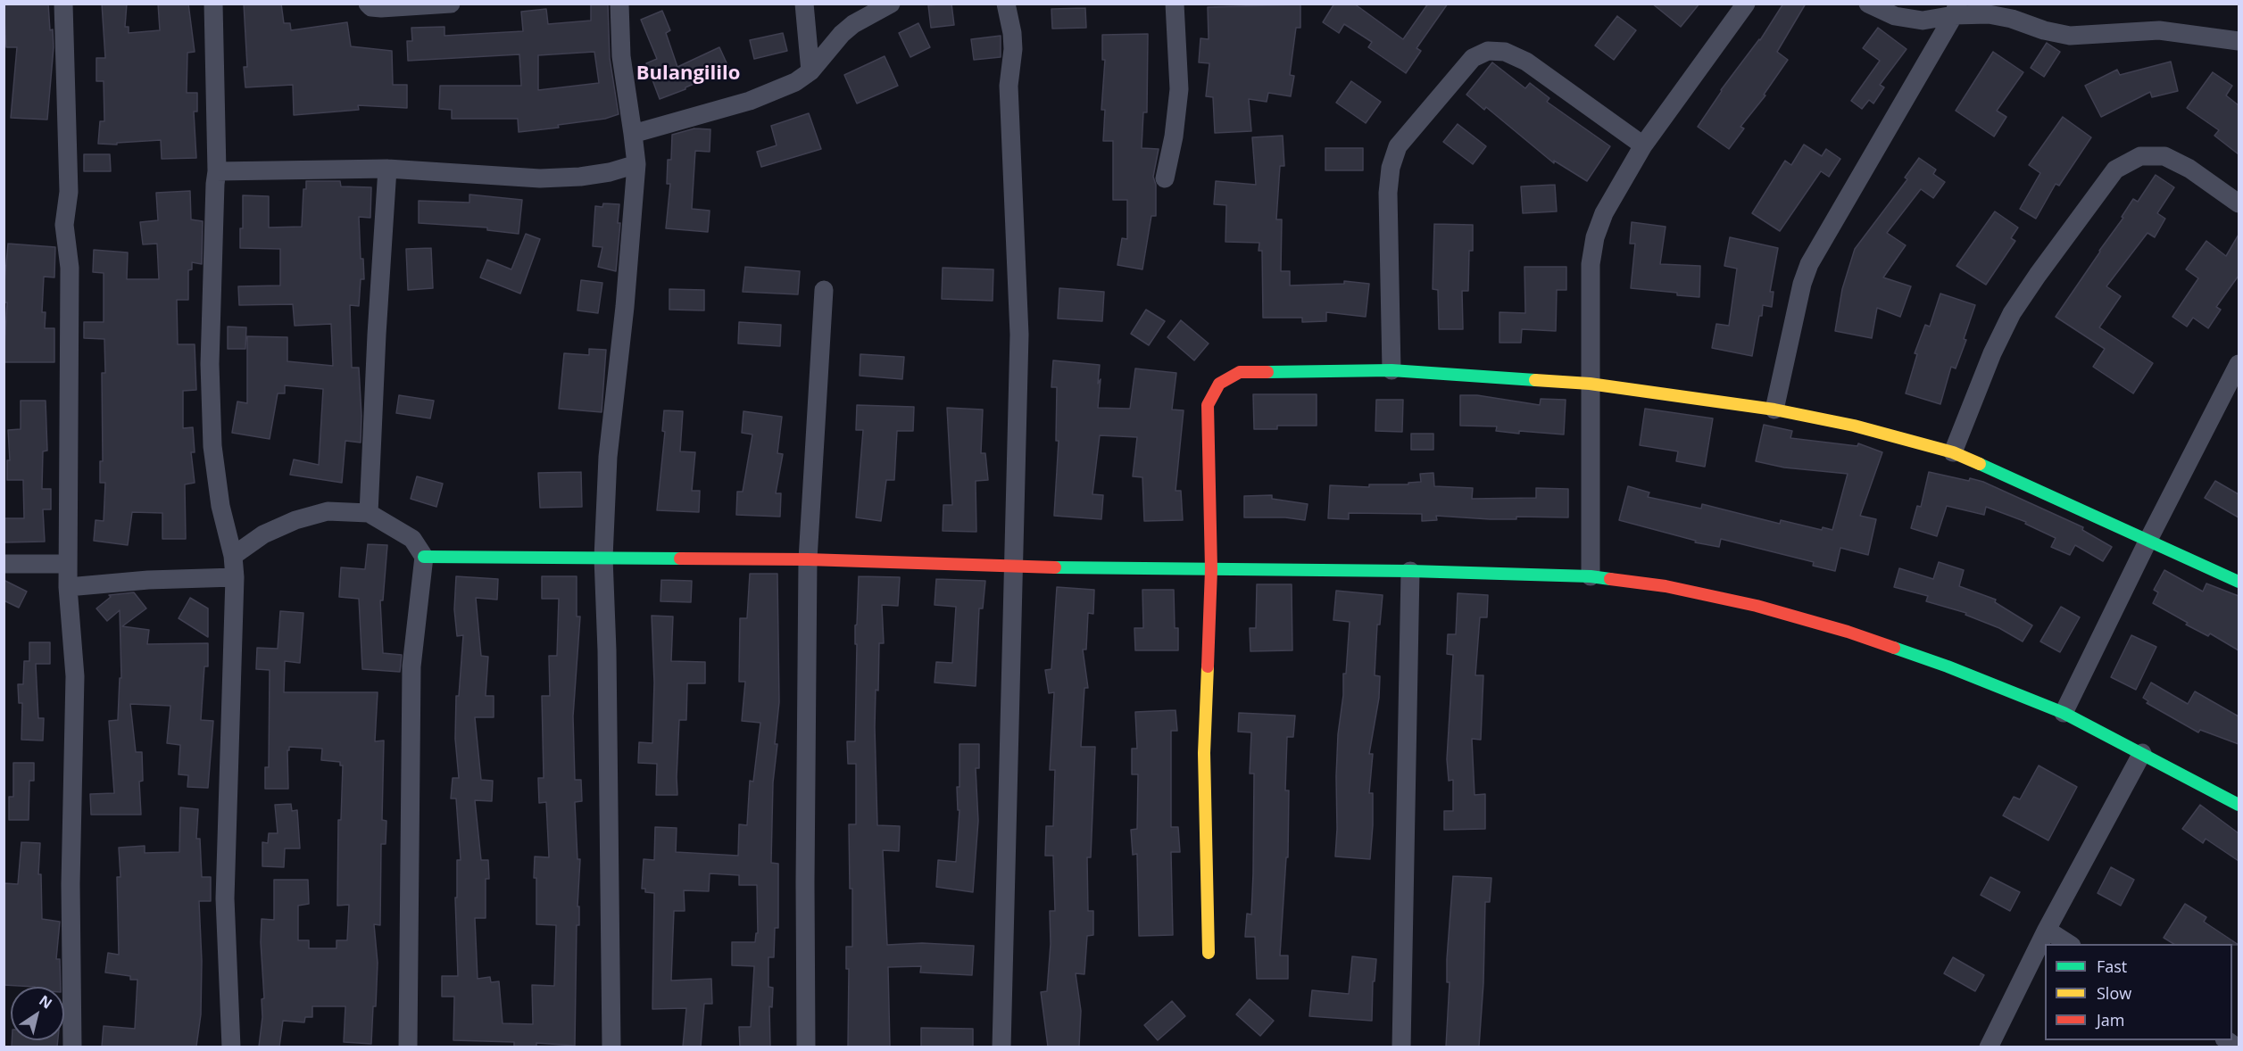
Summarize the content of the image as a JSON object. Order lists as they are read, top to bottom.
{
  "districts": ["Bulangililo"],
  "legend": ["Fast", "Slow", "Jam"],
  "north": "top right"
}
